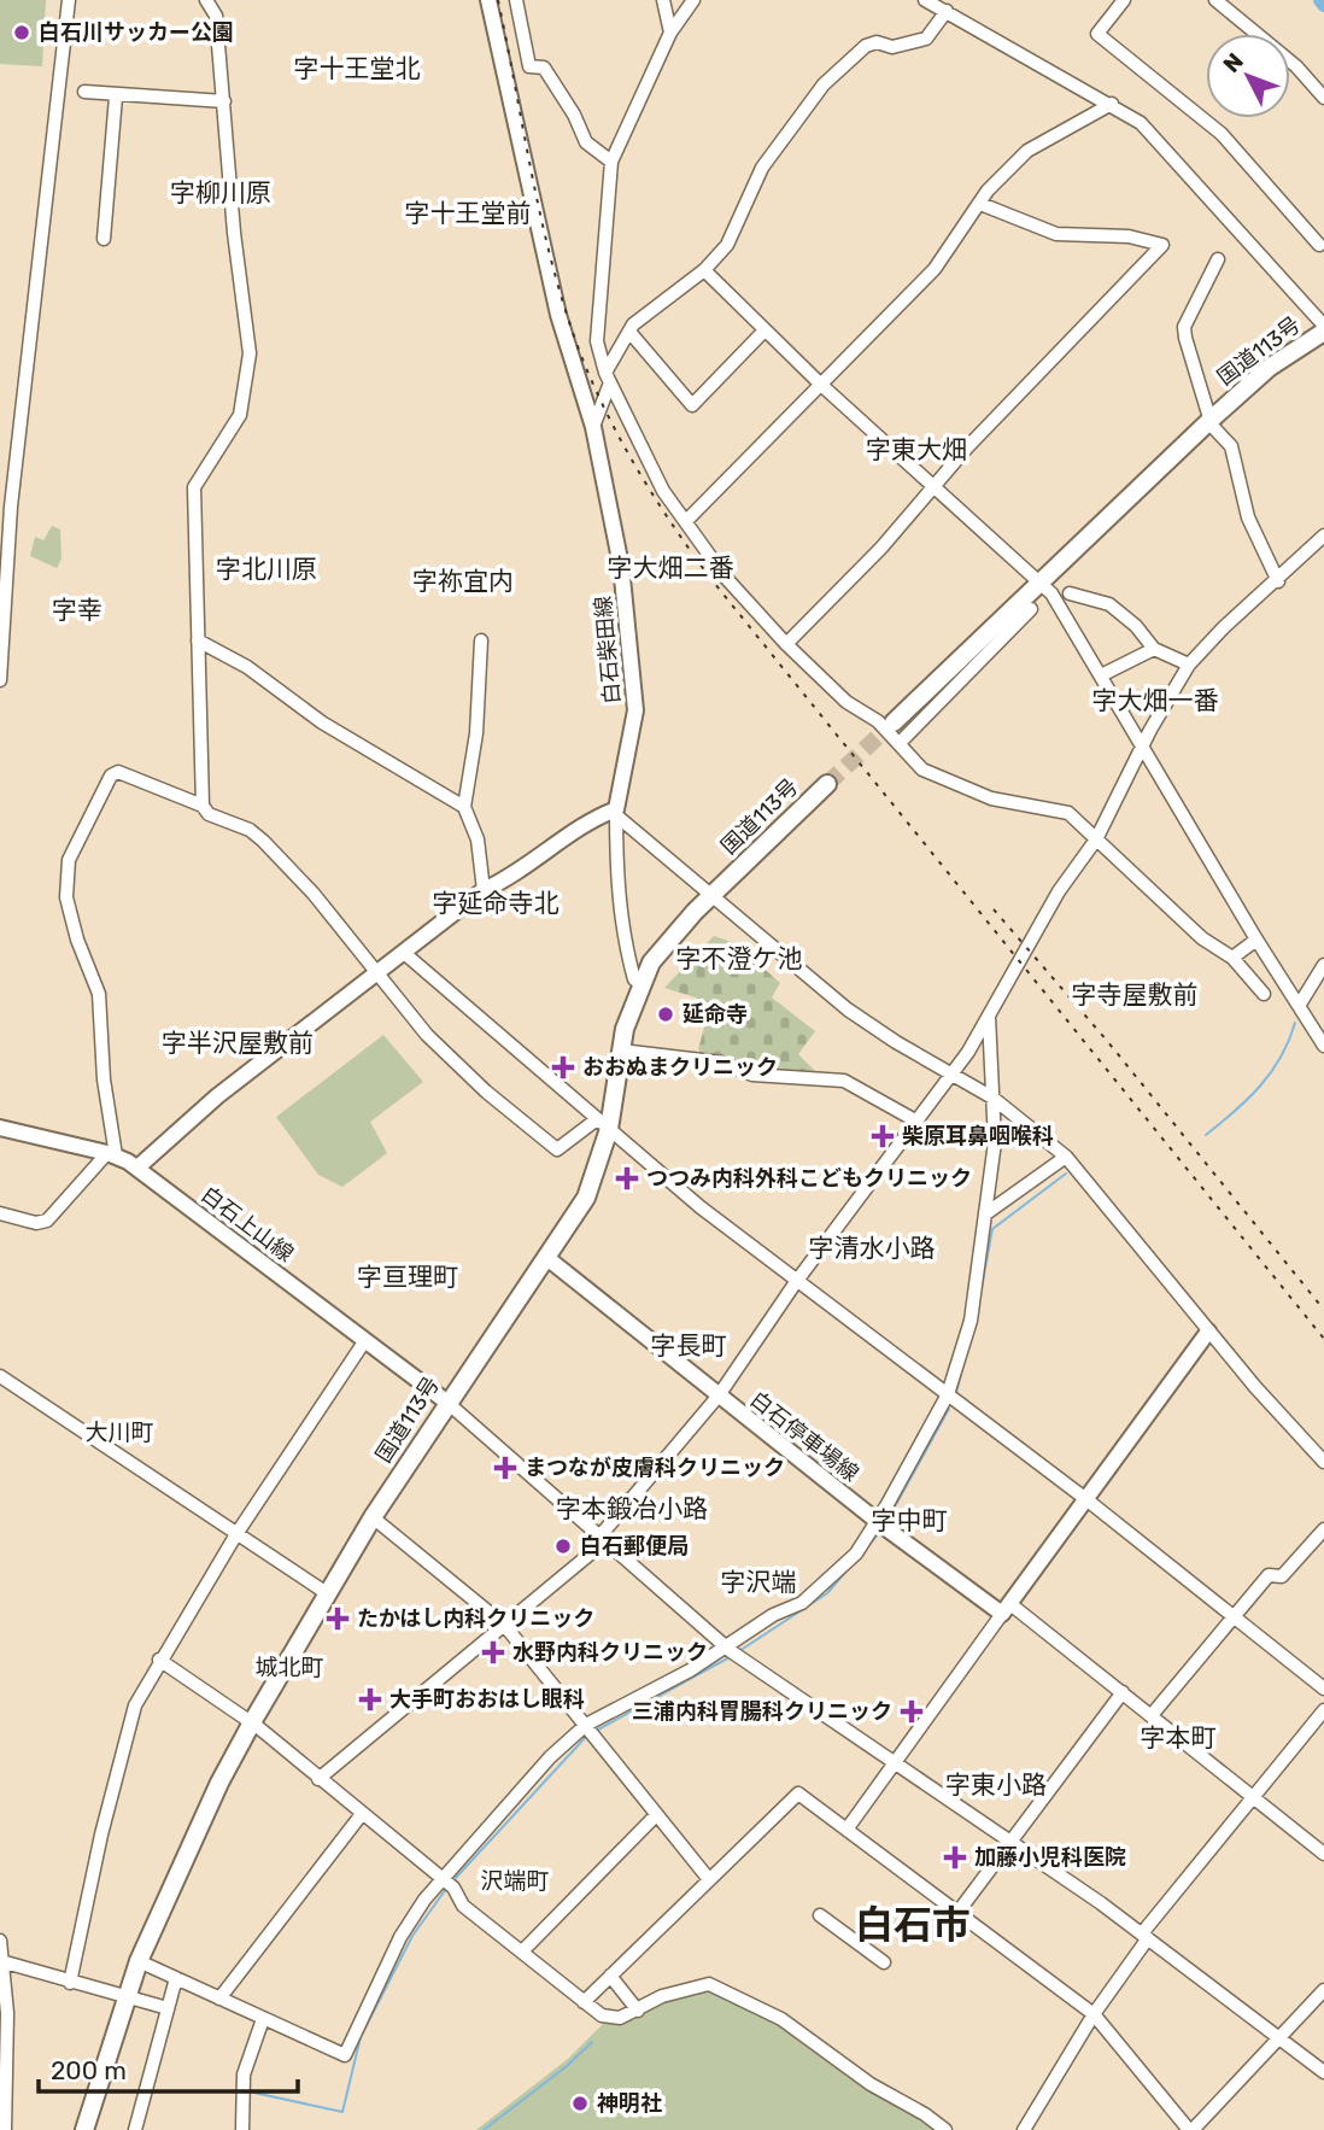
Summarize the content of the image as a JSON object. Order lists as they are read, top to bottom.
{
  "streets": {
    "highway": ["国道113号"],
    "main road": ["白石柴田線", "白石上山線", "白石停車場線"]
  },
  "crossings": [
    ["国道113号", "白石上山線"],
    ["国道113号", "白石停車場線"]
  ],
  "districts": [
    "字十王堂北",
    "字柳川原",
    "字十王堂前",
    "字東大畑",
    "字大畑二番",
    "字北川原",
    "字祢宜内",
    "字幸",
    "字大畑一番",
    "字延命寺北",
    "字不澄ケ池",
    "字寺屋敷前",
    "字半沢屋敷前",
    "字清水小路",
    "字亘理町",
    "字長町",
    "大川町",
    "字本鍛冶小路",
    "字中町",
    "字沢端",
    "城北町",
    "字本町",
    "字東小路",
    "沢端町",
    "白石市"
  ],
  "places": {
    "other": [
      "白石川サッカー公園",
      "延命寺",
      "白石郵便局",
      "神明社"
    ],
    "health": [
      "おおぬまクリニック",
      "柴原耳鼻咽喉科",
      "つつみ内科外科こどもクリニック",
      "まつなが皮膚科クリニック",
      "たかはし内科クリニック",
      "水野内科クリニック",
      "大手町おおはし眼科",
      "三浦内科胃腸科クリニック",
      "加藤小児科医院"
    ]
  },
  "scale_bar": "200 m",
  "north": "top left"
}
